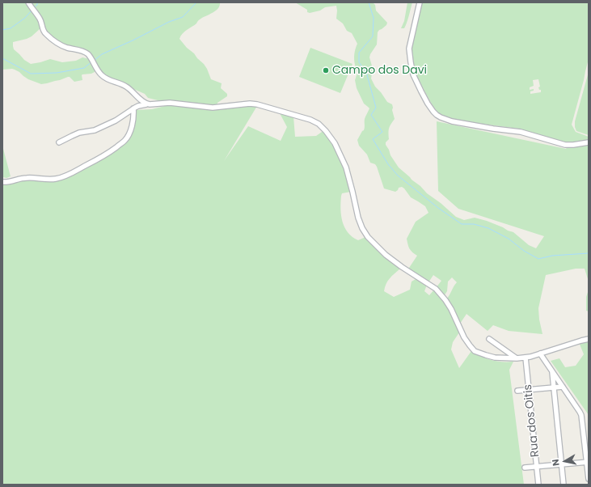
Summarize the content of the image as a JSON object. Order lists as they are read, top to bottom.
{
  "streets": {
    "street": ["Rua dos Oitis"]
  },
  "places": ["Campo dos Davi"],
  "north": "left"
}
